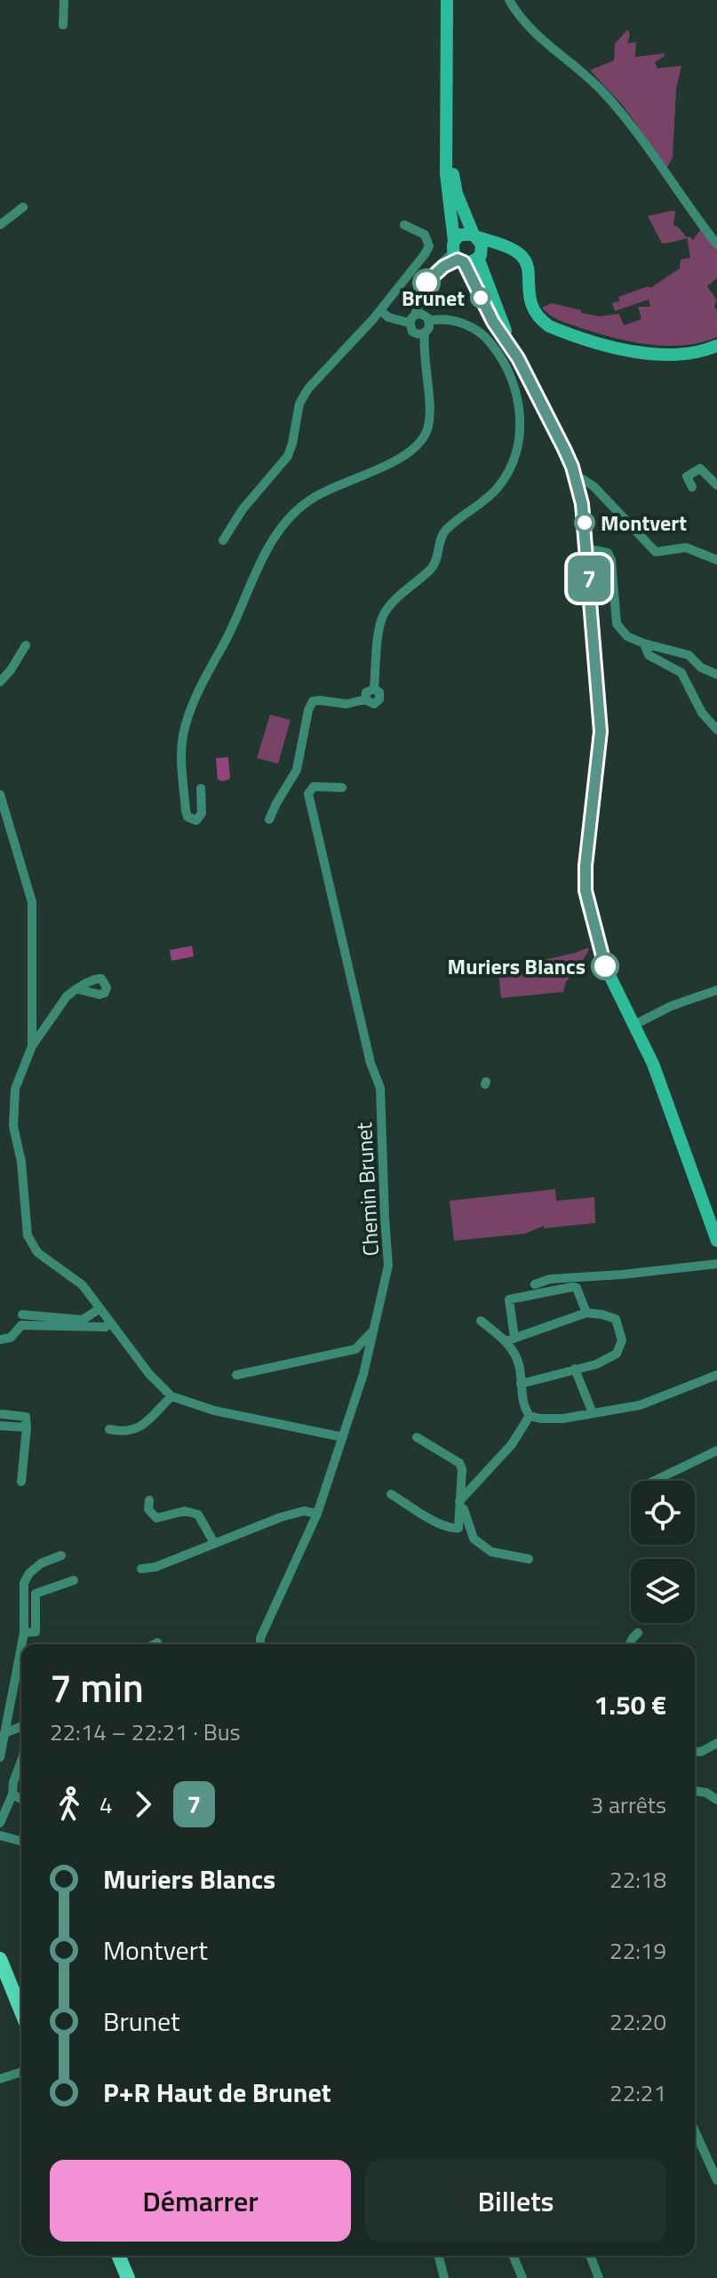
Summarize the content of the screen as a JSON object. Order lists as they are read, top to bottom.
{
  "streets": {
    "street": ["Chemin Brunet"]
  },
  "places": ["Brunet", "Montvert", "Muriers Blancs"],
  "lines": ["bus line 7"],
  "page": {
    "on_map": "7",
    "heading": ["7 min", "22:14 – 22:21 · Bus", "1.50 €"],
    "legs": ["4", "7", "3 arrêts"],
    "list": [
      {
        "name": "Muriers Blancs",
        "value": "22:18"
      },
      {
        "name": "Montvert",
        "value": "22:19"
      },
      {
        "name": "Brunet",
        "value": "22:20"
      },
      {
        "name": "P+R Haut de Brunet",
        "value": "22:21"
      }
    ],
    "buttons": ["Démarrer", "Billets"]
  }
}
